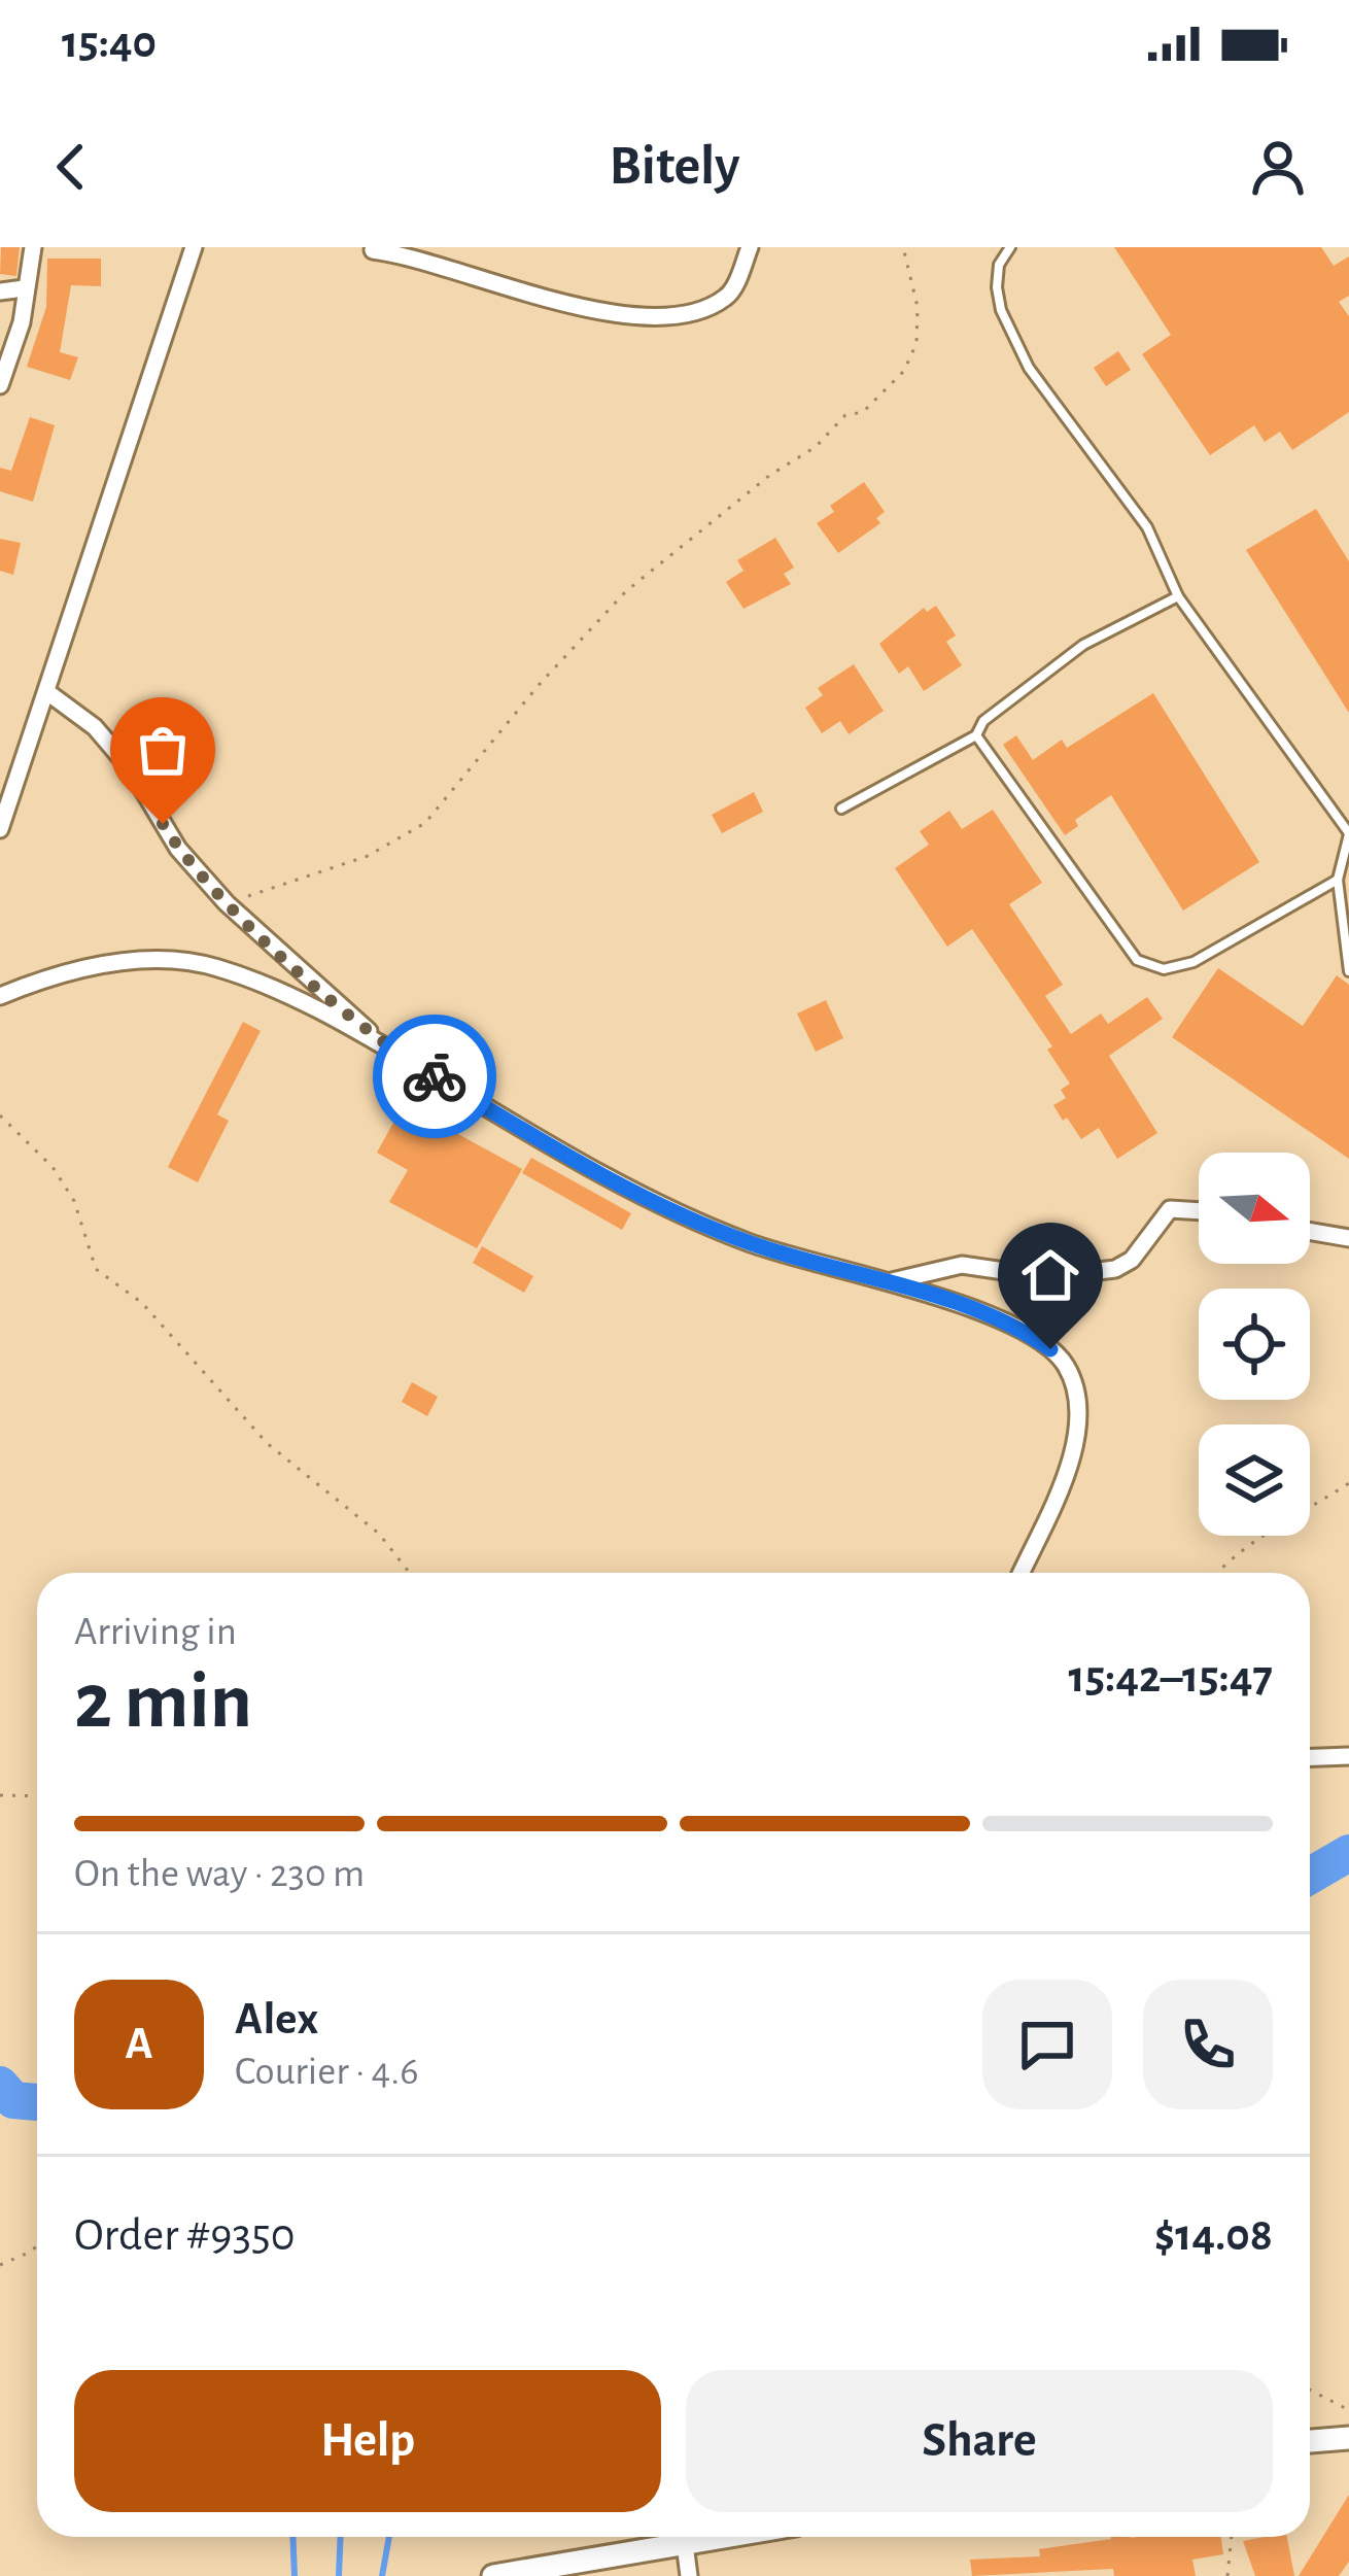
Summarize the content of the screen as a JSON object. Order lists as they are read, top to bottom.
{
  "north": "right",
  "page": {
    "status": "15:40",
    "header": "Bitely",
    "heading": ["2 min", "Arriving in", "15:42–15:47"],
    "panel": [
      "Alex",
      "Courier · 4.6",
      "Order #9350",
      "$14.08"
    ],
    "bar": "On the way · 230 m",
    "round": "A",
    "buttons": ["Help", "Share"]
  }
}
